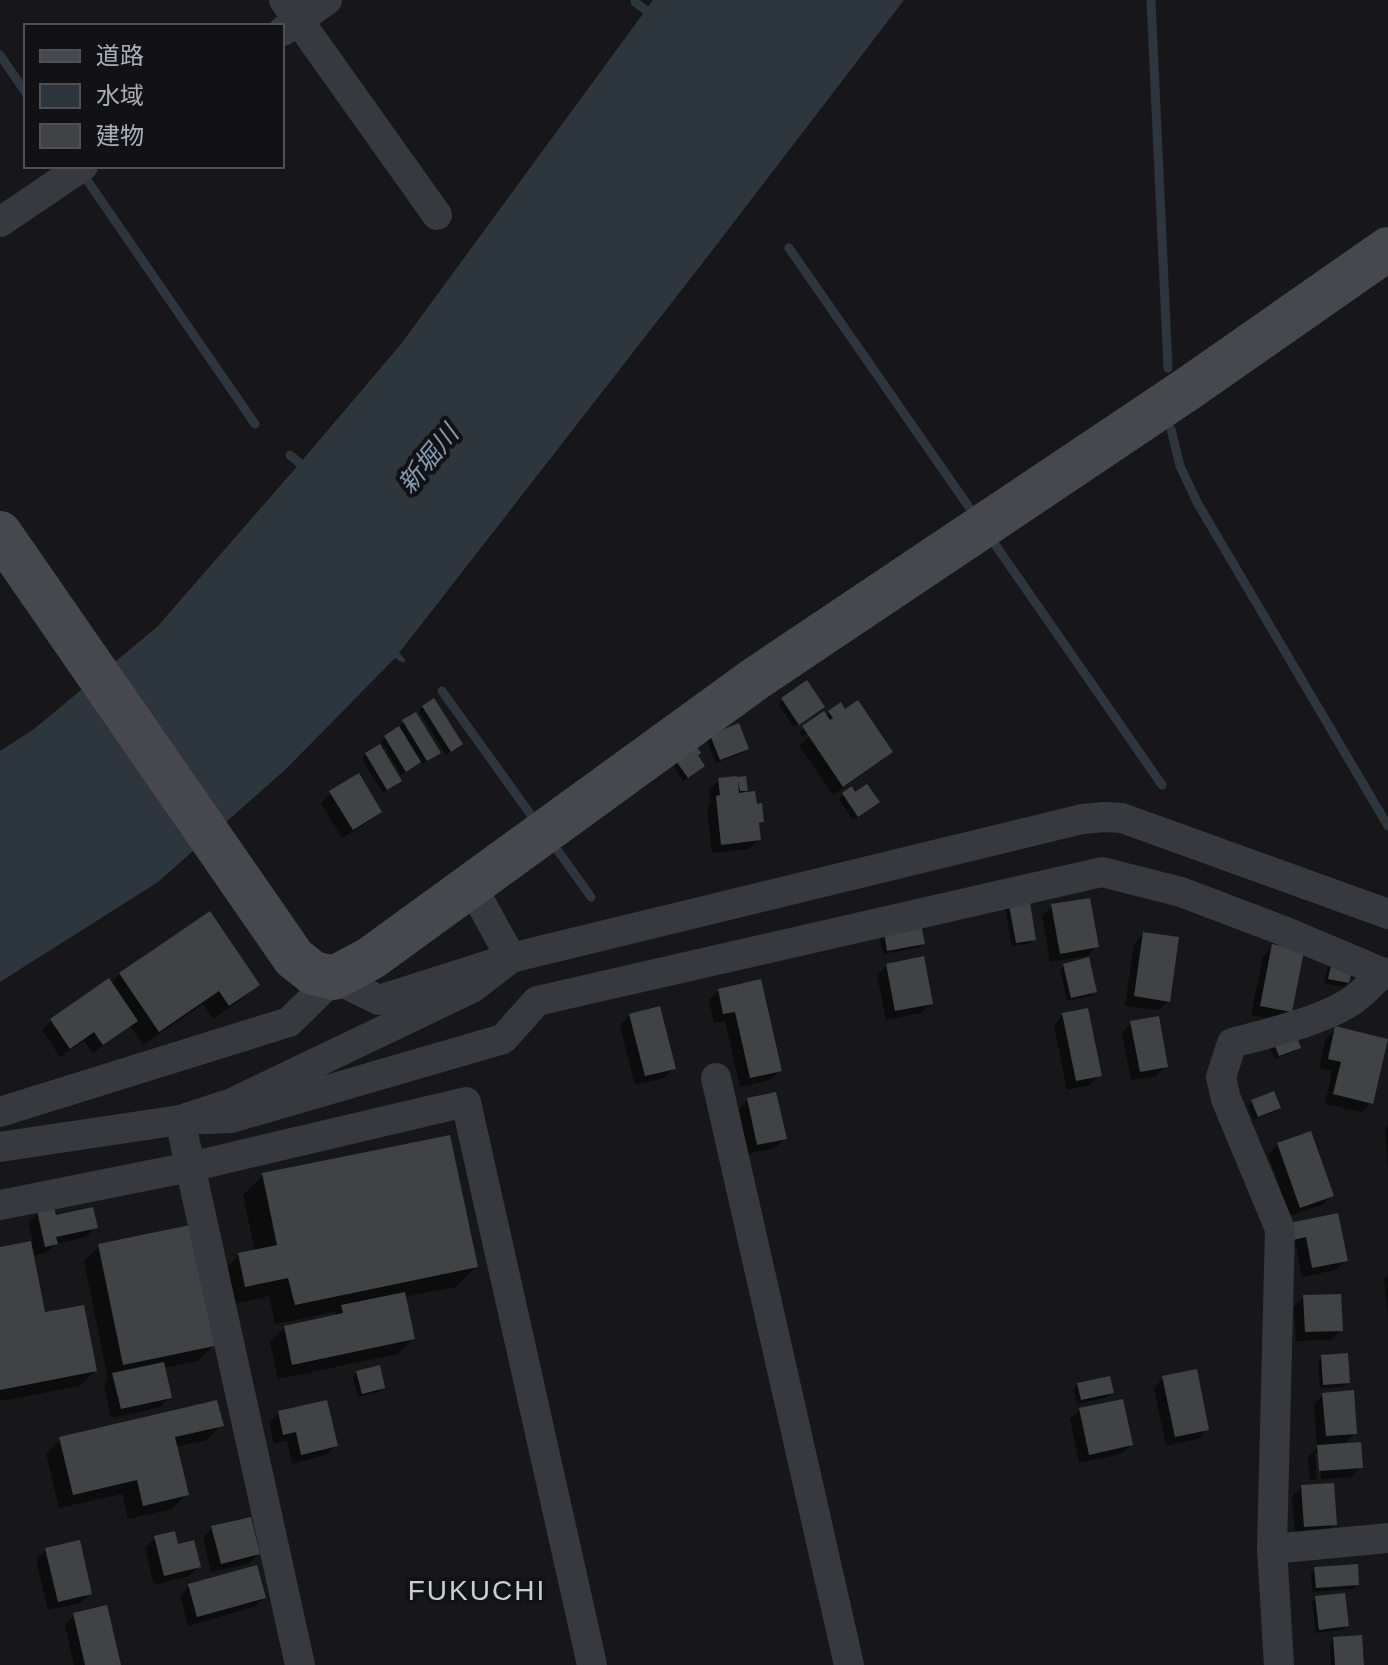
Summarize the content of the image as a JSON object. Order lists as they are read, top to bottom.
{
  "districts": ["FUKUCHI"],
  "water": ["新堀川"],
  "legend": ["道路", "水域", "建物"]
}
